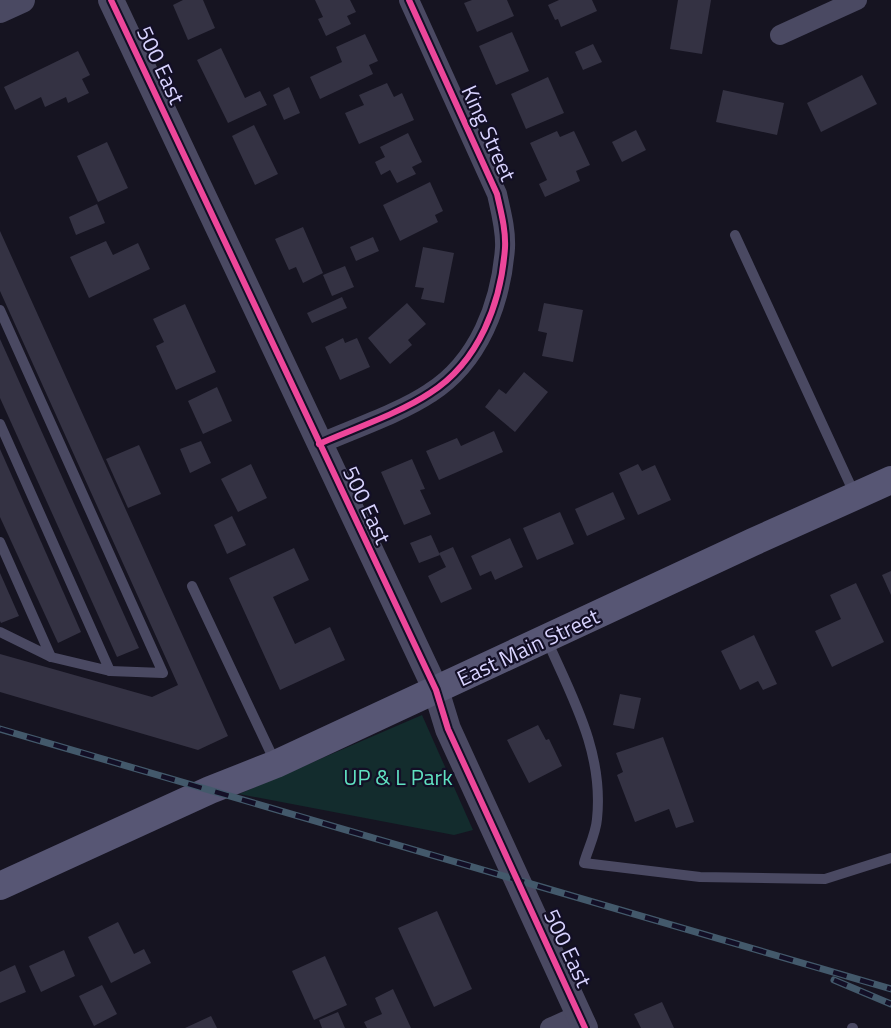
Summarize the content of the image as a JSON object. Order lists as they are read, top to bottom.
{
  "streets": {
    "main road": ["East Main Street"],
    "street": ["500 East", "King Street"]
  },
  "crossings": [
    ["500 East", "King Street"],
    ["500 East", "East Main Street"]
  ],
  "parks": ["UP & L Park"]
}
